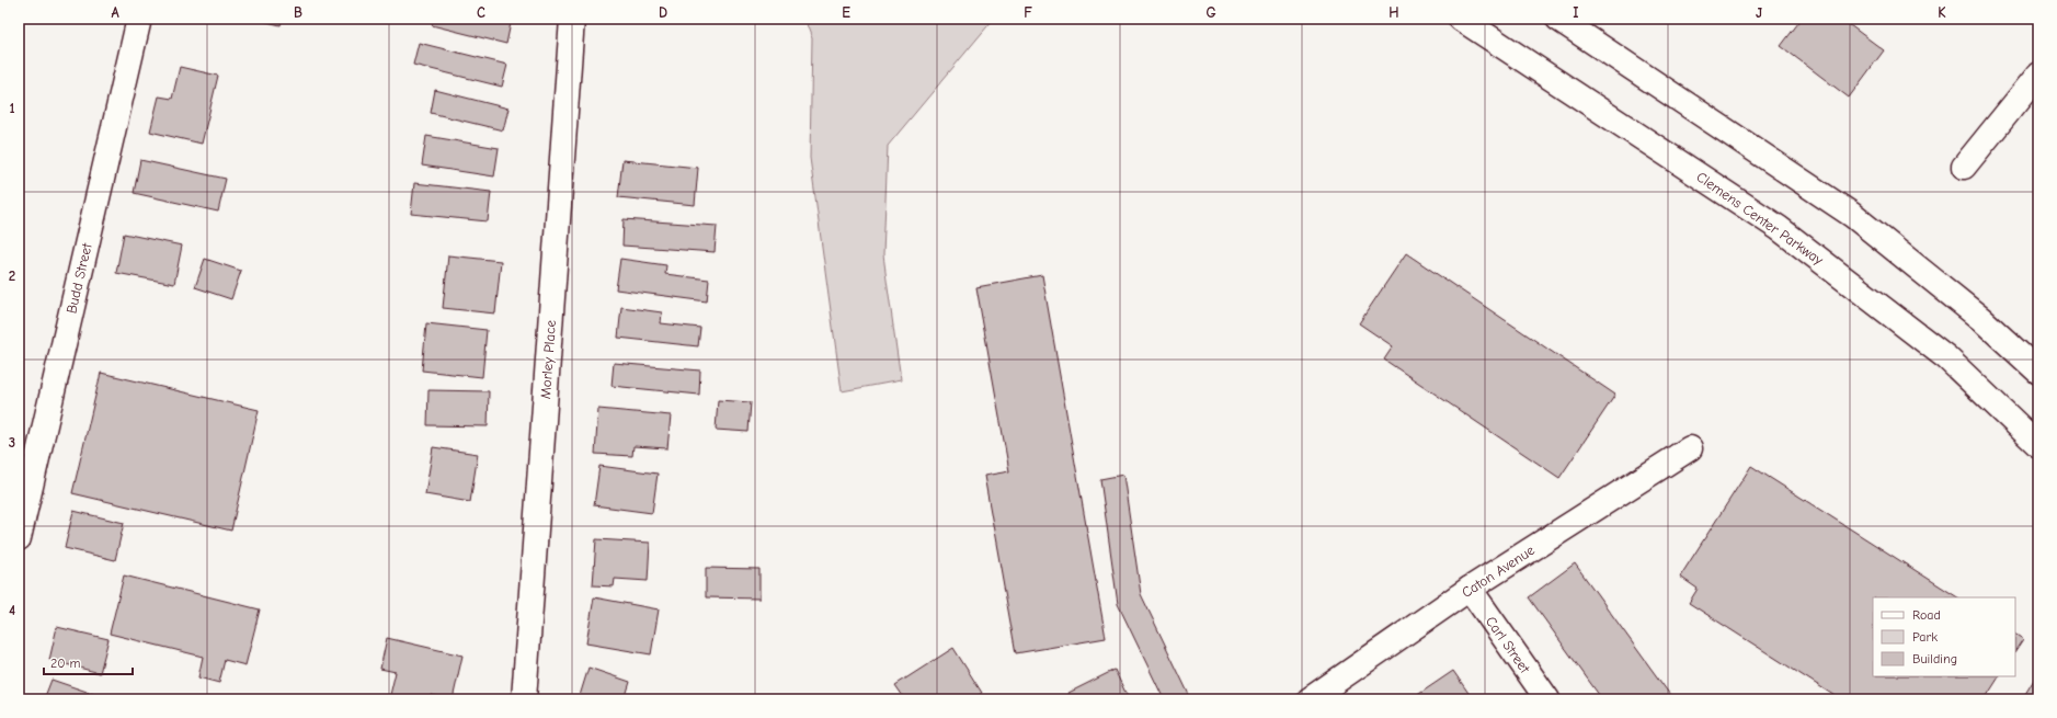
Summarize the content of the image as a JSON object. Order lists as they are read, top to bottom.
{
  "streets": {
    "street": [
      "Clemens Center Parkway",
      "Budd Street",
      "Morley Place",
      "Caton Avenue",
      "Carl Street"
    ]
  },
  "crossings": [
    ["Caton Avenue", "Carl Street"]
  ],
  "legend": ["Road", "Park", "Building"],
  "scale_bar": "20 m",
  "grid": {
    "columns": [
      "A",
      "B",
      "C",
      "D",
      "E",
      "F",
      "G",
      "H",
      "I",
      "J",
      "K"
    ],
    "rows": [
      "1",
      "2",
      "3",
      "4"
    ]
  }
}
